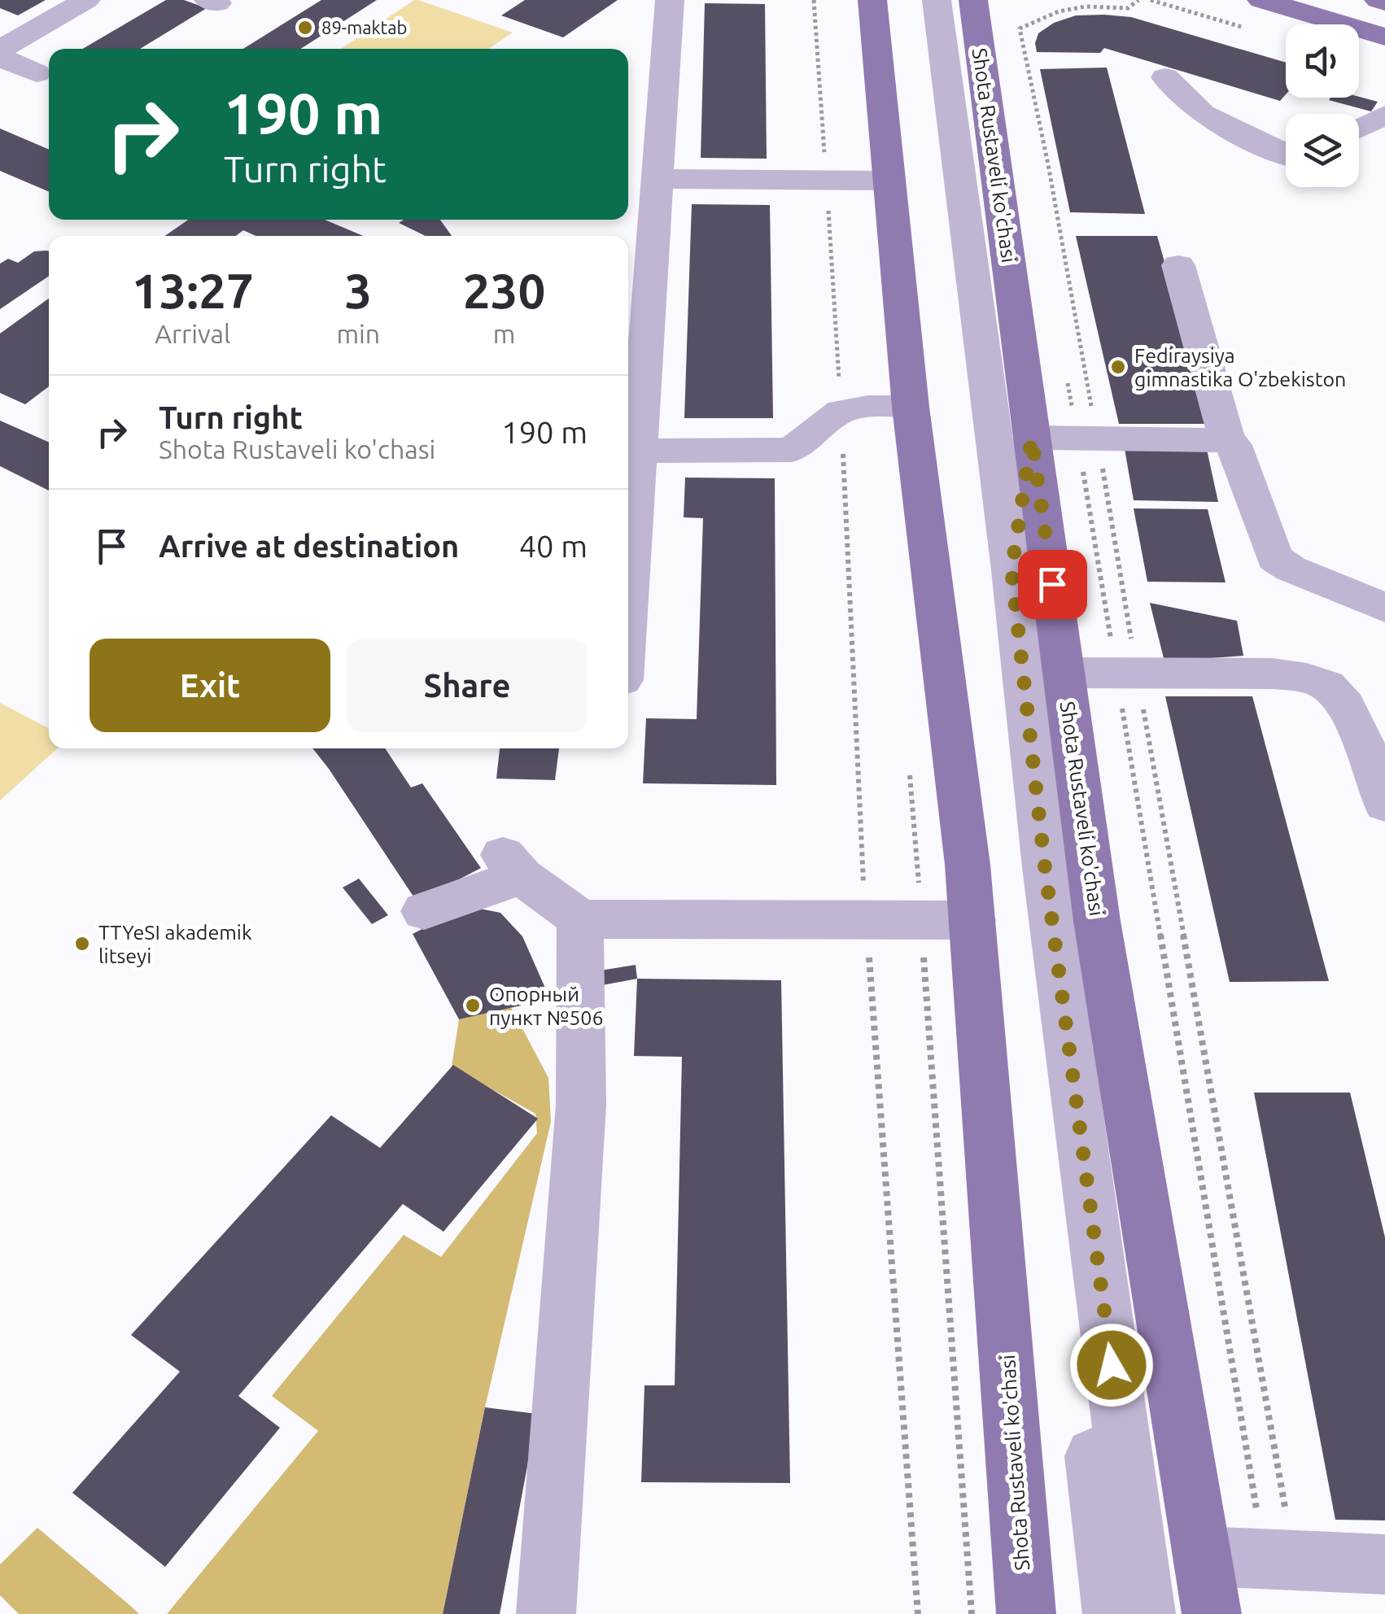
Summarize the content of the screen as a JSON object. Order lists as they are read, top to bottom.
{
  "streets": {
    "main road": ["Shota Rustaveli ko'chasi"]
  },
  "places": [
    "89-maktab",
    "Fediraysiya gimnastika O'zbekiston",
    "TTYeSI akademik litseyi",
    "Опорный пункт №506"
  ],
  "page": {
    "turn": ["190 m", "Turn right"],
    "eta": [
      "13:27",
      "Arrival",
      "3",
      "min",
      "230",
      "m"
    ],
    "list": [
      {
        "name": "Turn right",
        "note": "Shota Rustaveli ko'chasi",
        "value": "190 m"
      },
      {
        "name": "Arrive at destination",
        "value": "40 m"
      }
    ],
    "buttons": ["Exit", "Share"]
  }
}
